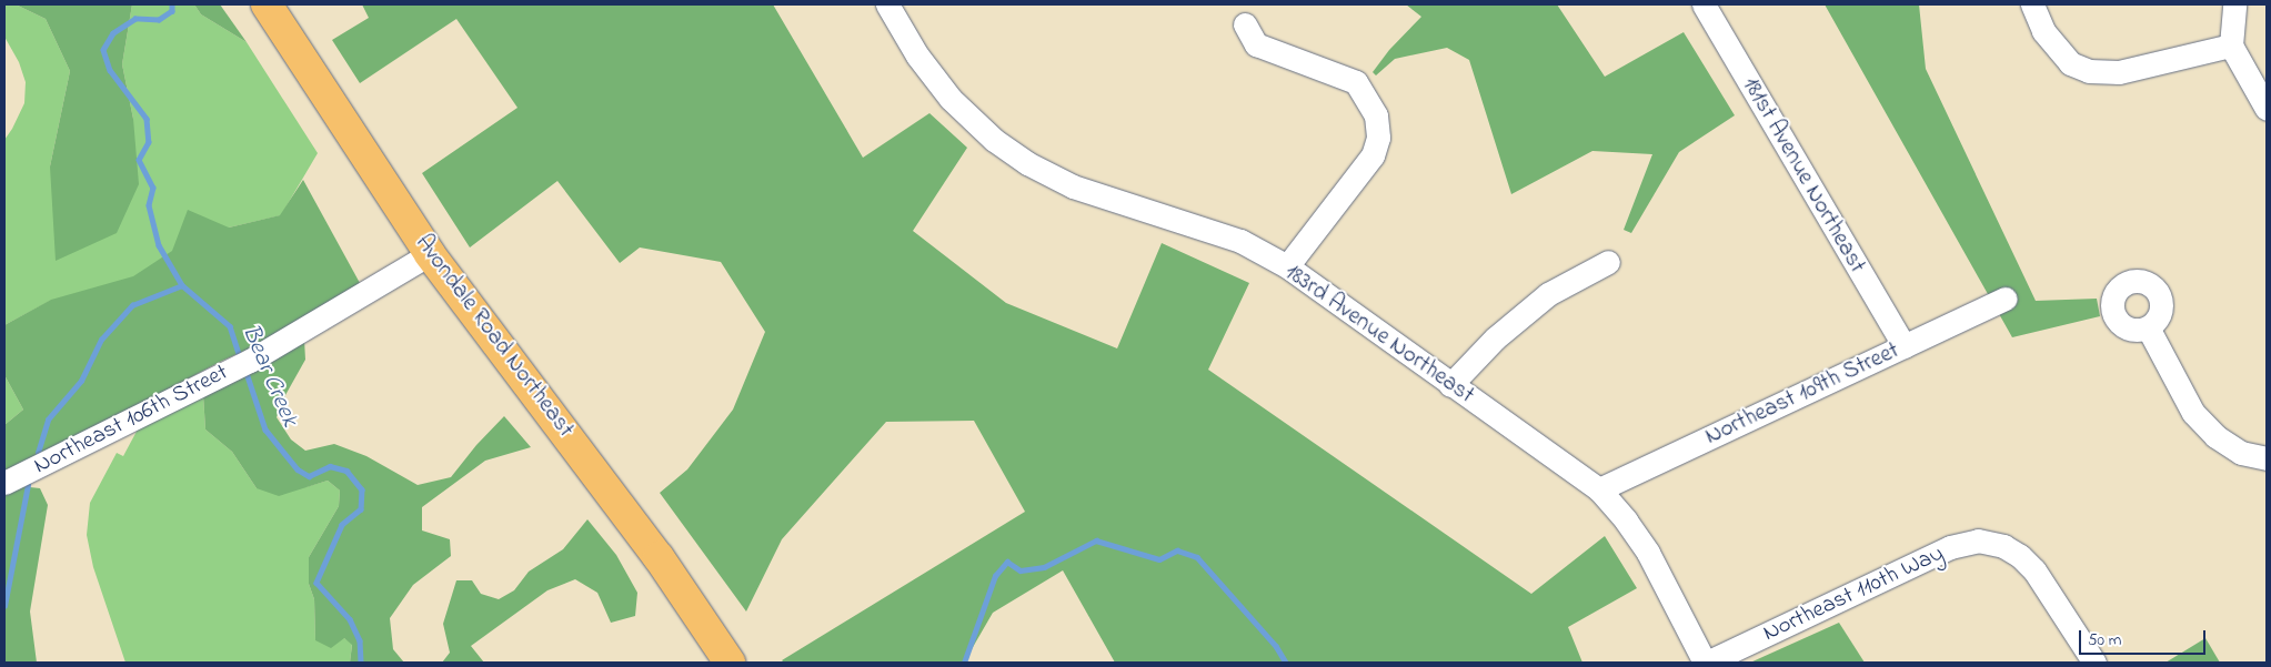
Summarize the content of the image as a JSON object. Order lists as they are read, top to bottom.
{
  "streets": {
    "main road": ["Avondale Road Northeast"],
    "street": [
      "181st Avenue Northeast",
      "183rd Avenue Northeast",
      "Northeast 109th Street",
      "Northeast 106th Street",
      "Northeast 110th Way"
    ]
  },
  "crossings": [
    ["181st Avenue Northeast", "Northeast 109th Street"],
    ["183rd Avenue Northeast", "Northeast 109th Street"],
    ["183rd Avenue Northeast", "Northeast 110th Way"],
    ["Avondale Road Northeast", "Northeast 106th Street"]
  ],
  "water": ["Bear Creek"],
  "scale_bar": "50 m"
}
